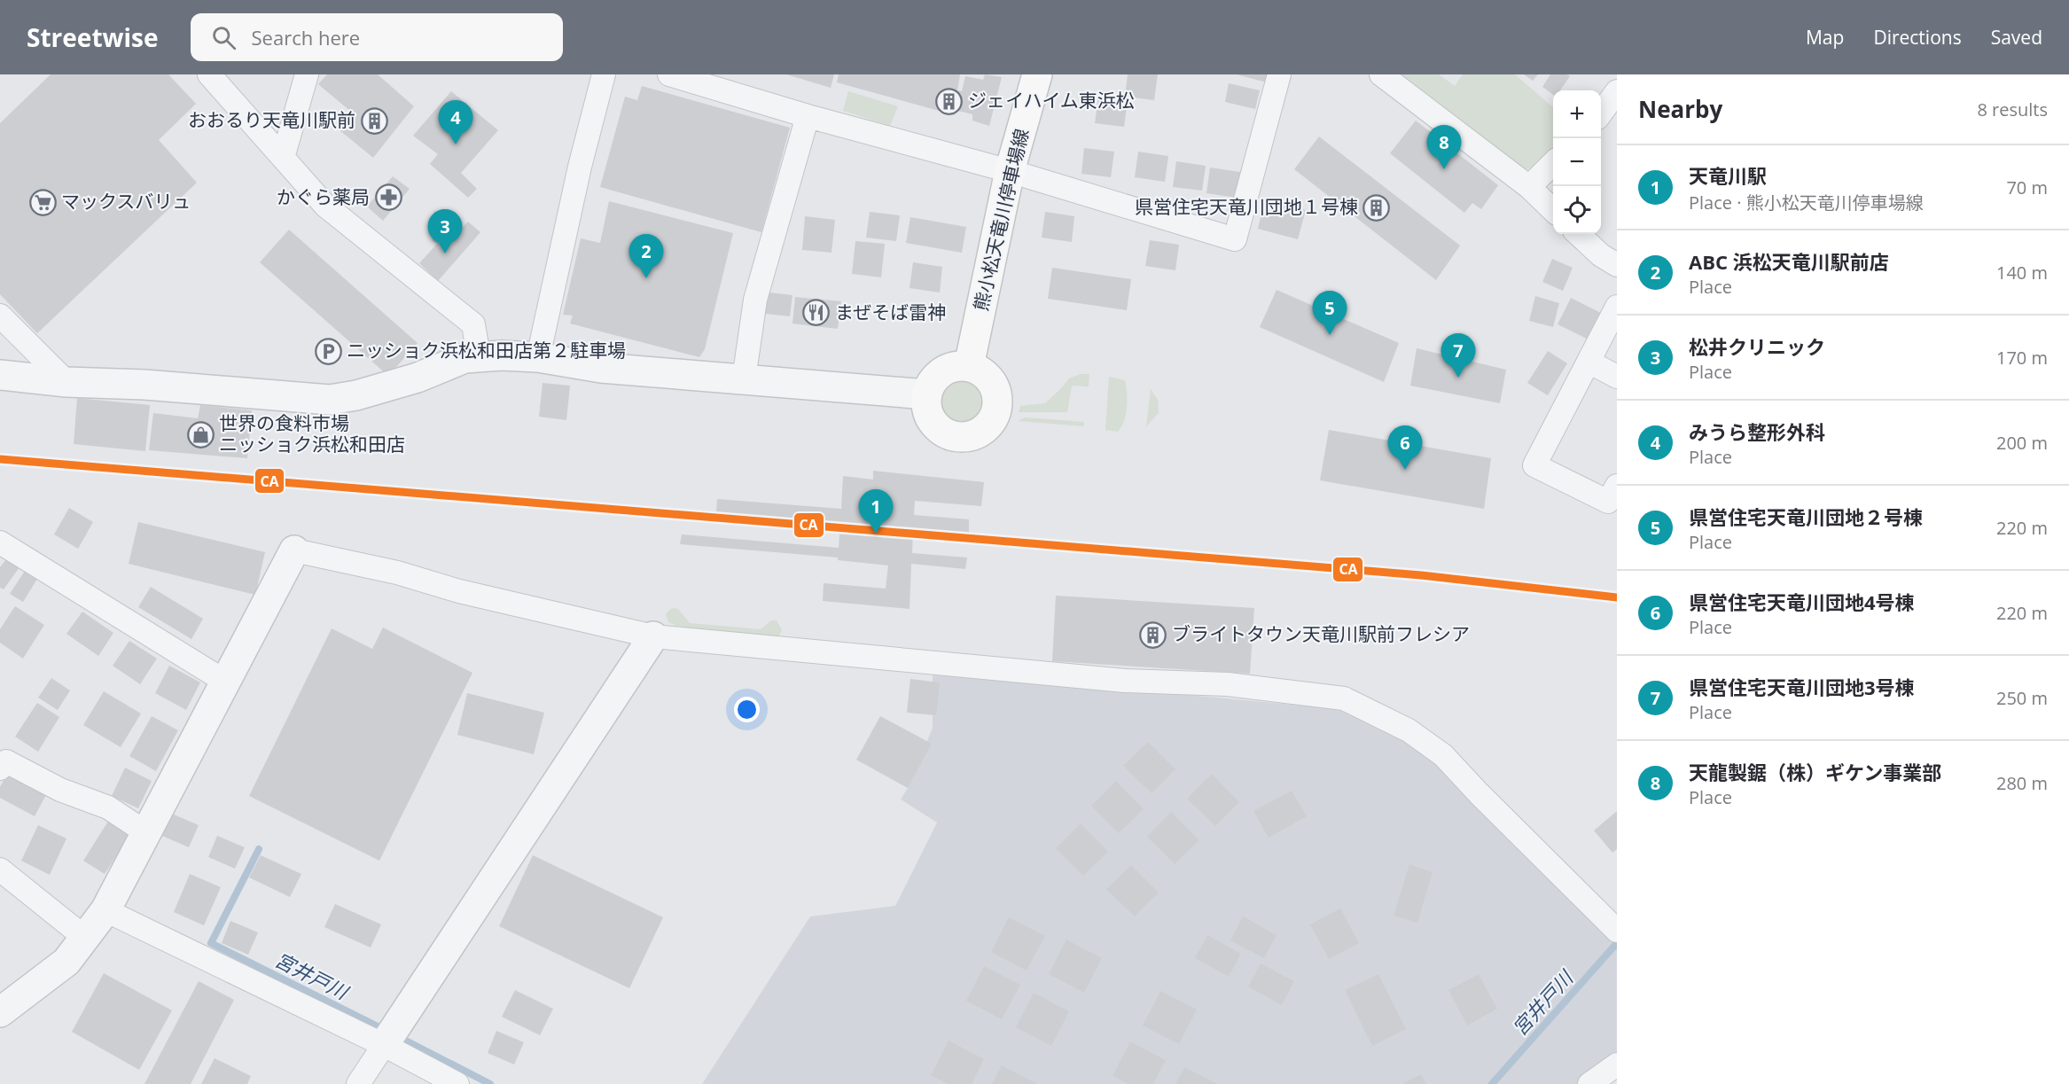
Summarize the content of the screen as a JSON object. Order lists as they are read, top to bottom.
{
  "streets": {
    "main road": ["熊小松天竜川停車場線"]
  },
  "water": ["宮井戸川"],
  "places": {
    "building": [
      "ジェイハイム東浜松",
      "おおるり天竜川駅前",
      "県営住宅天竜川団地１号棟",
      "ブライトタウン天竜川駅前フレシア"
    ],
    "pharmacy": ["かぐら薬局"],
    "supermarket": ["マックスバリュ"],
    "restaurant": ["まぜそば雷神"],
    "parking": ["ニッショク浜松和田店第２駐車場"],
    "shop": ["世界の食料市場 ニッショク浜松和田店"]
  },
  "lines": ["transit line CA"],
  "page": {
    "header": "Streetwise",
    "search": "Search here",
    "nav": ["Map", "Directions", "Saved"],
    "heading": ["Nearby", "8 results"],
    "map_buttons": ["+", "−"],
    "pins": [
      "4",
      "8",
      "3",
      "2",
      "5",
      "7",
      "6",
      "1"
    ],
    "list": [
      {
        "mark": "1",
        "name": "天竜川駅",
        "note": "Place · 熊小松天竜川停車場線",
        "value": "70 m"
      },
      {
        "mark": "2",
        "name": "ABC 浜松天竜川駅前店",
        "note": "Place",
        "value": "140 m"
      },
      {
        "mark": "3",
        "name": "松井クリニック",
        "note": "Place",
        "value": "170 m"
      },
      {
        "mark": "4",
        "name": "みうら整形外科",
        "note": "Place",
        "value": "200 m"
      },
      {
        "mark": "5",
        "name": "県営住宅天竜川団地２号棟",
        "note": "Place",
        "value": "220 m"
      },
      {
        "mark": "6",
        "name": "県営住宅天竜川団地4号棟",
        "note": "Place",
        "value": "220 m"
      },
      {
        "mark": "7",
        "name": "県営住宅天竜川団地3号棟",
        "note": "Place",
        "value": "250 m"
      },
      {
        "mark": "8",
        "name": "天龍製鋸（株）ギケン事業部",
        "note": "Place",
        "value": "280 m"
      }
    ]
  }
}
